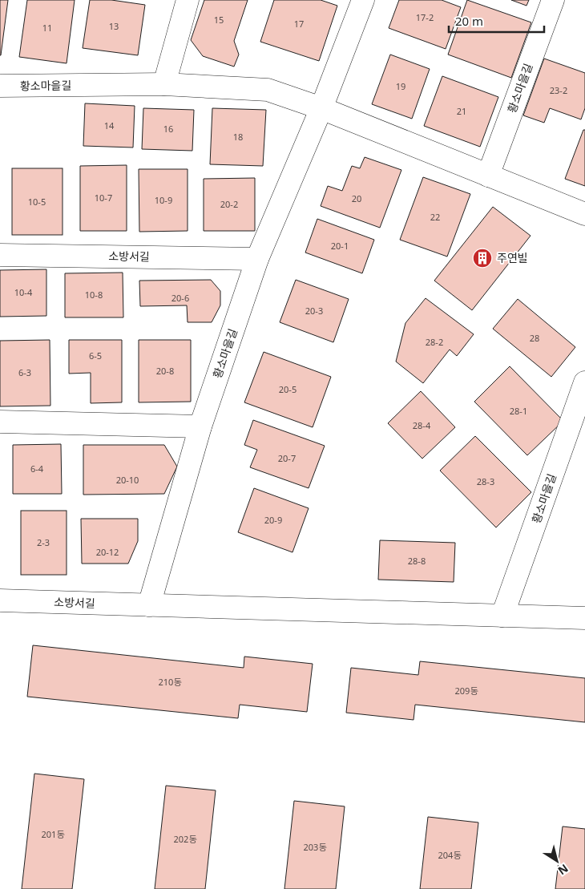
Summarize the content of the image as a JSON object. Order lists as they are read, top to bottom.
{
  "streets": {
    "street": ["황소마을길", "소방서길"]
  },
  "crossings": [
    ["황소마을길", "소방서길"]
  ],
  "places": {
    "building": ["주연빌"]
  },
  "house_numbers": [
    "17-2",
    "15",
    "17",
    "13",
    "11",
    "19",
    "23-2",
    "21",
    "14",
    "16",
    "18",
    "10-7",
    "20",
    "10-9",
    "10-5",
    "20-2",
    "22",
    "20-1",
    "10-4",
    "10-8",
    "20-6",
    "20-3",
    "28",
    "28-2",
    "6-5",
    "20-8",
    "6-3",
    "20-5",
    "28-1",
    "28-4",
    "20-7",
    "6-4",
    "20-10",
    "28-3",
    "20-9",
    "2-3",
    "20-12",
    "28-8",
    "210동",
    "209동",
    "201동",
    "202동",
    "203동",
    "204동"
  ],
  "scale_bar": "20 m",
  "north": "bottom right"
}
